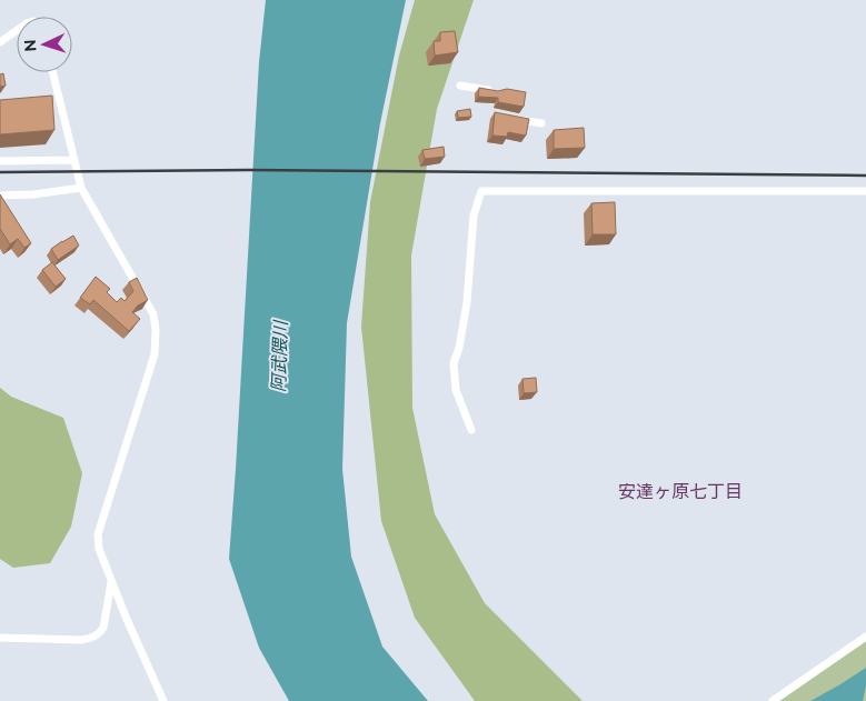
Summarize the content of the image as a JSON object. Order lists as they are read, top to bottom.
{
  "districts": ["安達ヶ原七丁目"],
  "water": ["阿武隈川"],
  "north": "left"
}
